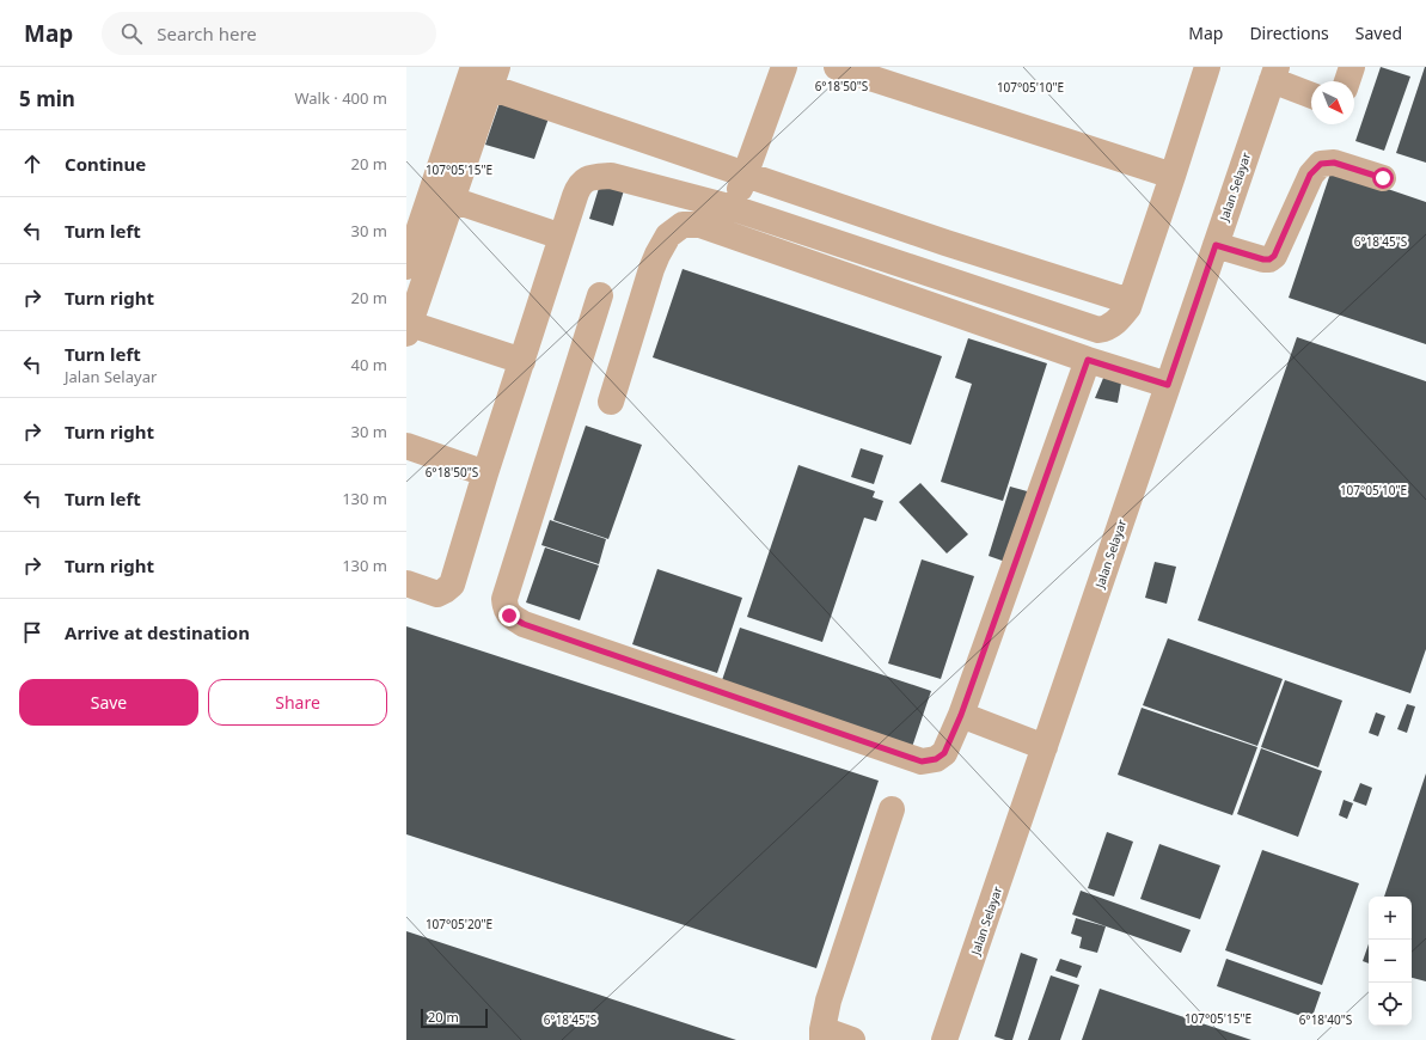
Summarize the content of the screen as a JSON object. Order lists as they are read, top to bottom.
{
  "streets": {
    "street": ["Jalan Selayar"]
  },
  "scale_bar": "20 m",
  "north": "bottom right",
  "page": {
    "header": "Map",
    "search": "Search here",
    "nav": ["Map", "Directions", "Saved"],
    "heading": ["5 min", "Walk · 400 m"],
    "list": [
      ["Continue", "20 m"],
      ["Turn left", "30 m"],
      ["Turn right", "20 m"],
      ["Turn left", "Jalan Selayar", "40 m"],
      ["Turn right", "30 m"],
      ["Turn left", "130 m"],
      ["Turn right", "130 m"],
      "Arrive at destination"
    ],
    "buttons": ["Save", "Share"],
    "map_buttons": ["+", "−"],
    "scale": "20 m"
  },
  "coordinates": [
    "6°18'50\"S",
    "107°05'10\"E",
    "107°05'15\"E",
    "6°18'45\"S",
    "107°05'20\"E",
    "6°18'40\"S"
  ]
}
